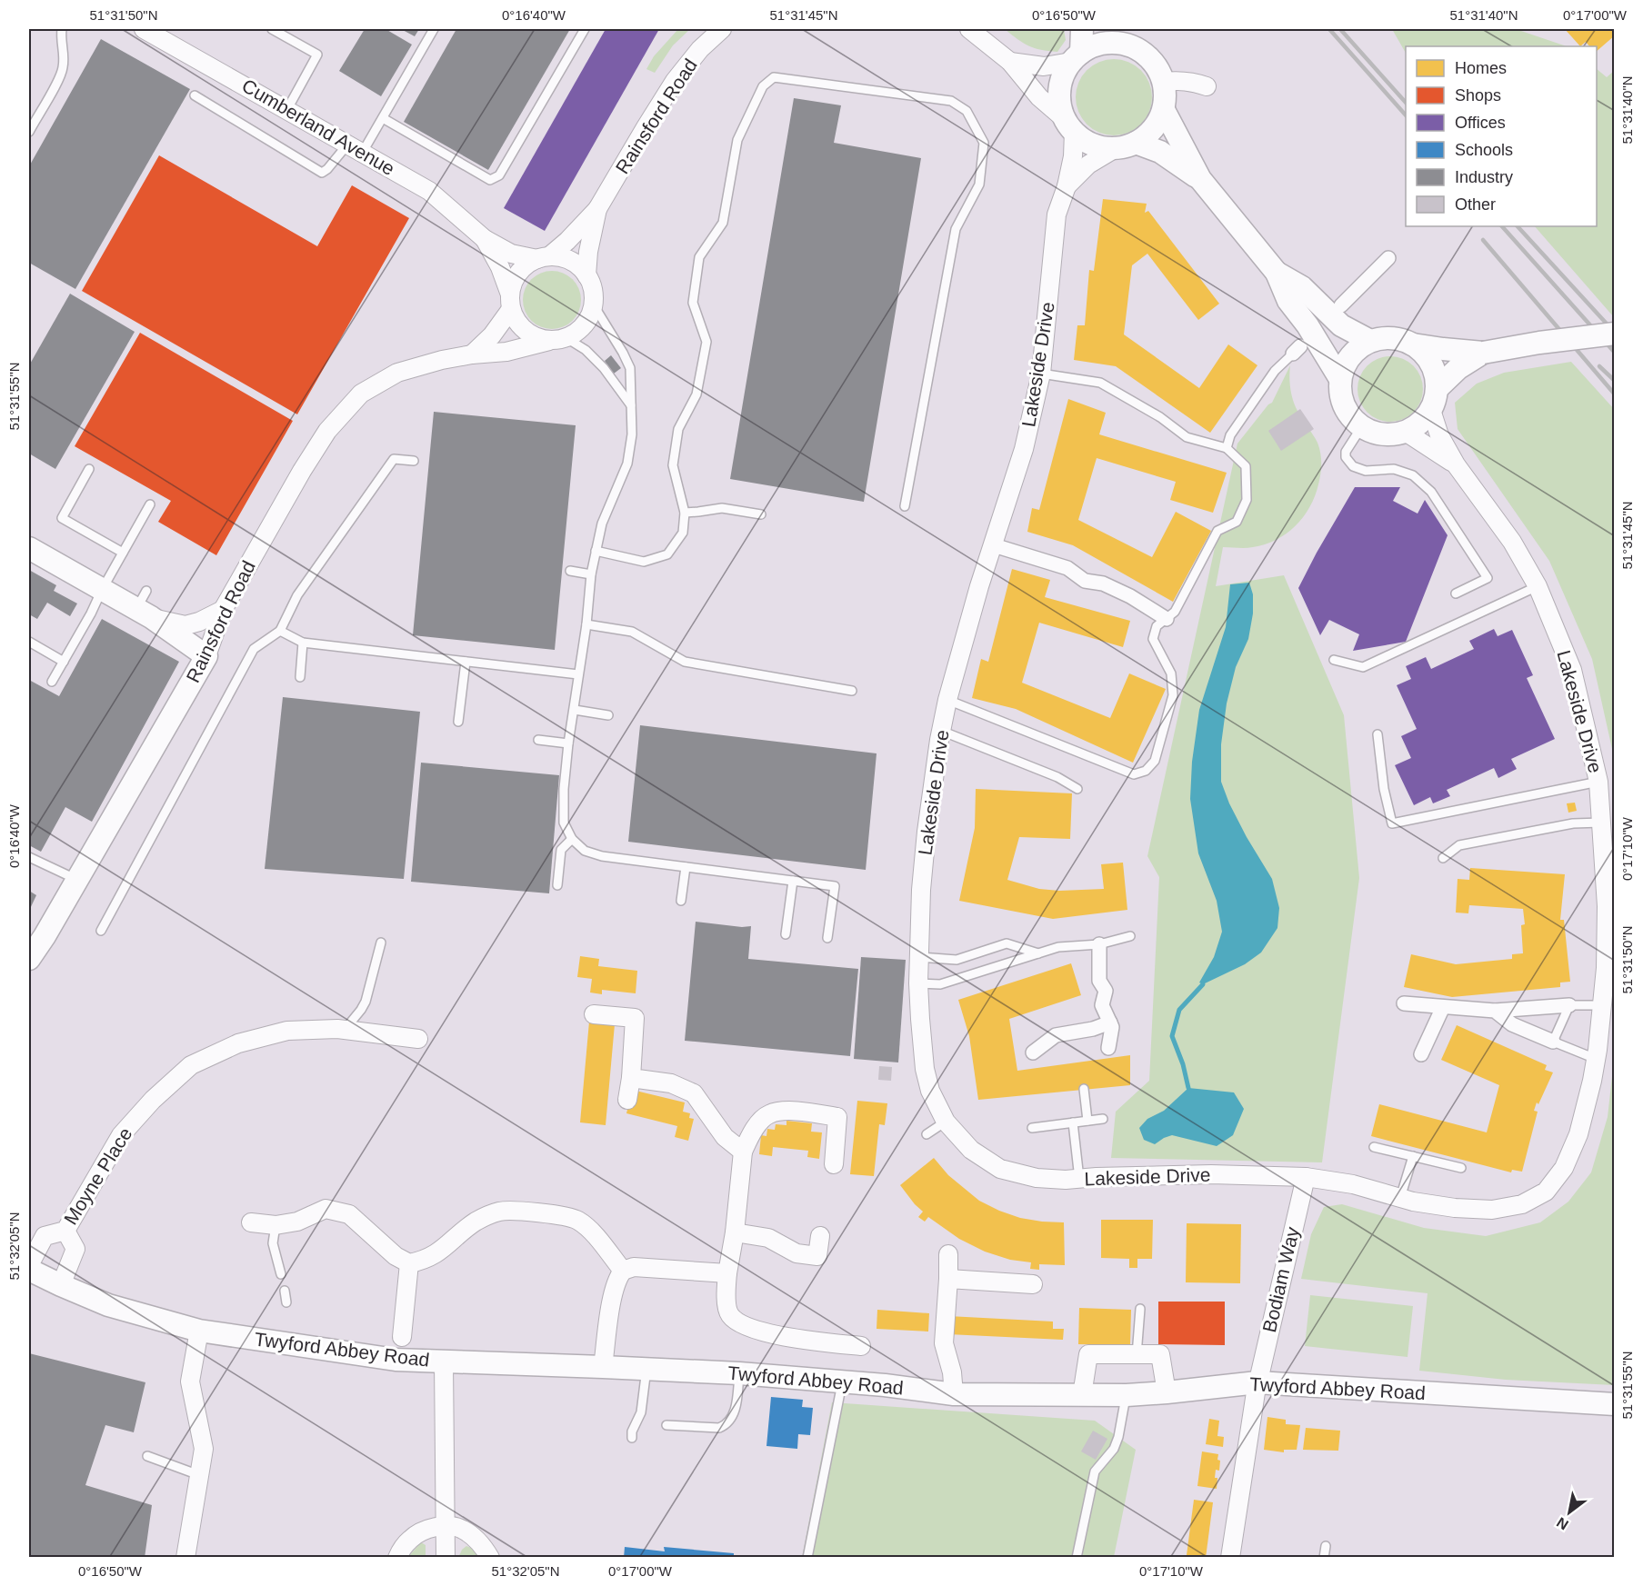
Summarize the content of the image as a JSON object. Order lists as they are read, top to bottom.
{
  "streets": {
    "street": [
      "Rainsford Road",
      "Cumberland Avenue",
      "Lakeside Drive",
      "Moyne Place",
      "Bodiam Way",
      "Twyford Abbey Road"
    ]
  },
  "crossings": [
    ["Rainsford Road", "Cumberland Avenue"],
    ["Lakeside Drive", "Bodiam Way"],
    ["Bodiam Way", "Twyford Abbey Road"]
  ],
  "legend": [
    "Homes",
    "Shops",
    "Offices",
    "Schools",
    "Industry",
    "Other"
  ],
  "north": "bottom left",
  "coordinates": [
    "51°31'50\"N",
    "0°16'40\"W",
    "51°31'45\"N",
    "0°16'50\"W",
    "51°31'40\"N",
    "0°17'00\"W",
    "51°31'55\"N",
    "0°17'10\"W",
    "51°32'05\"N"
  ]
}
